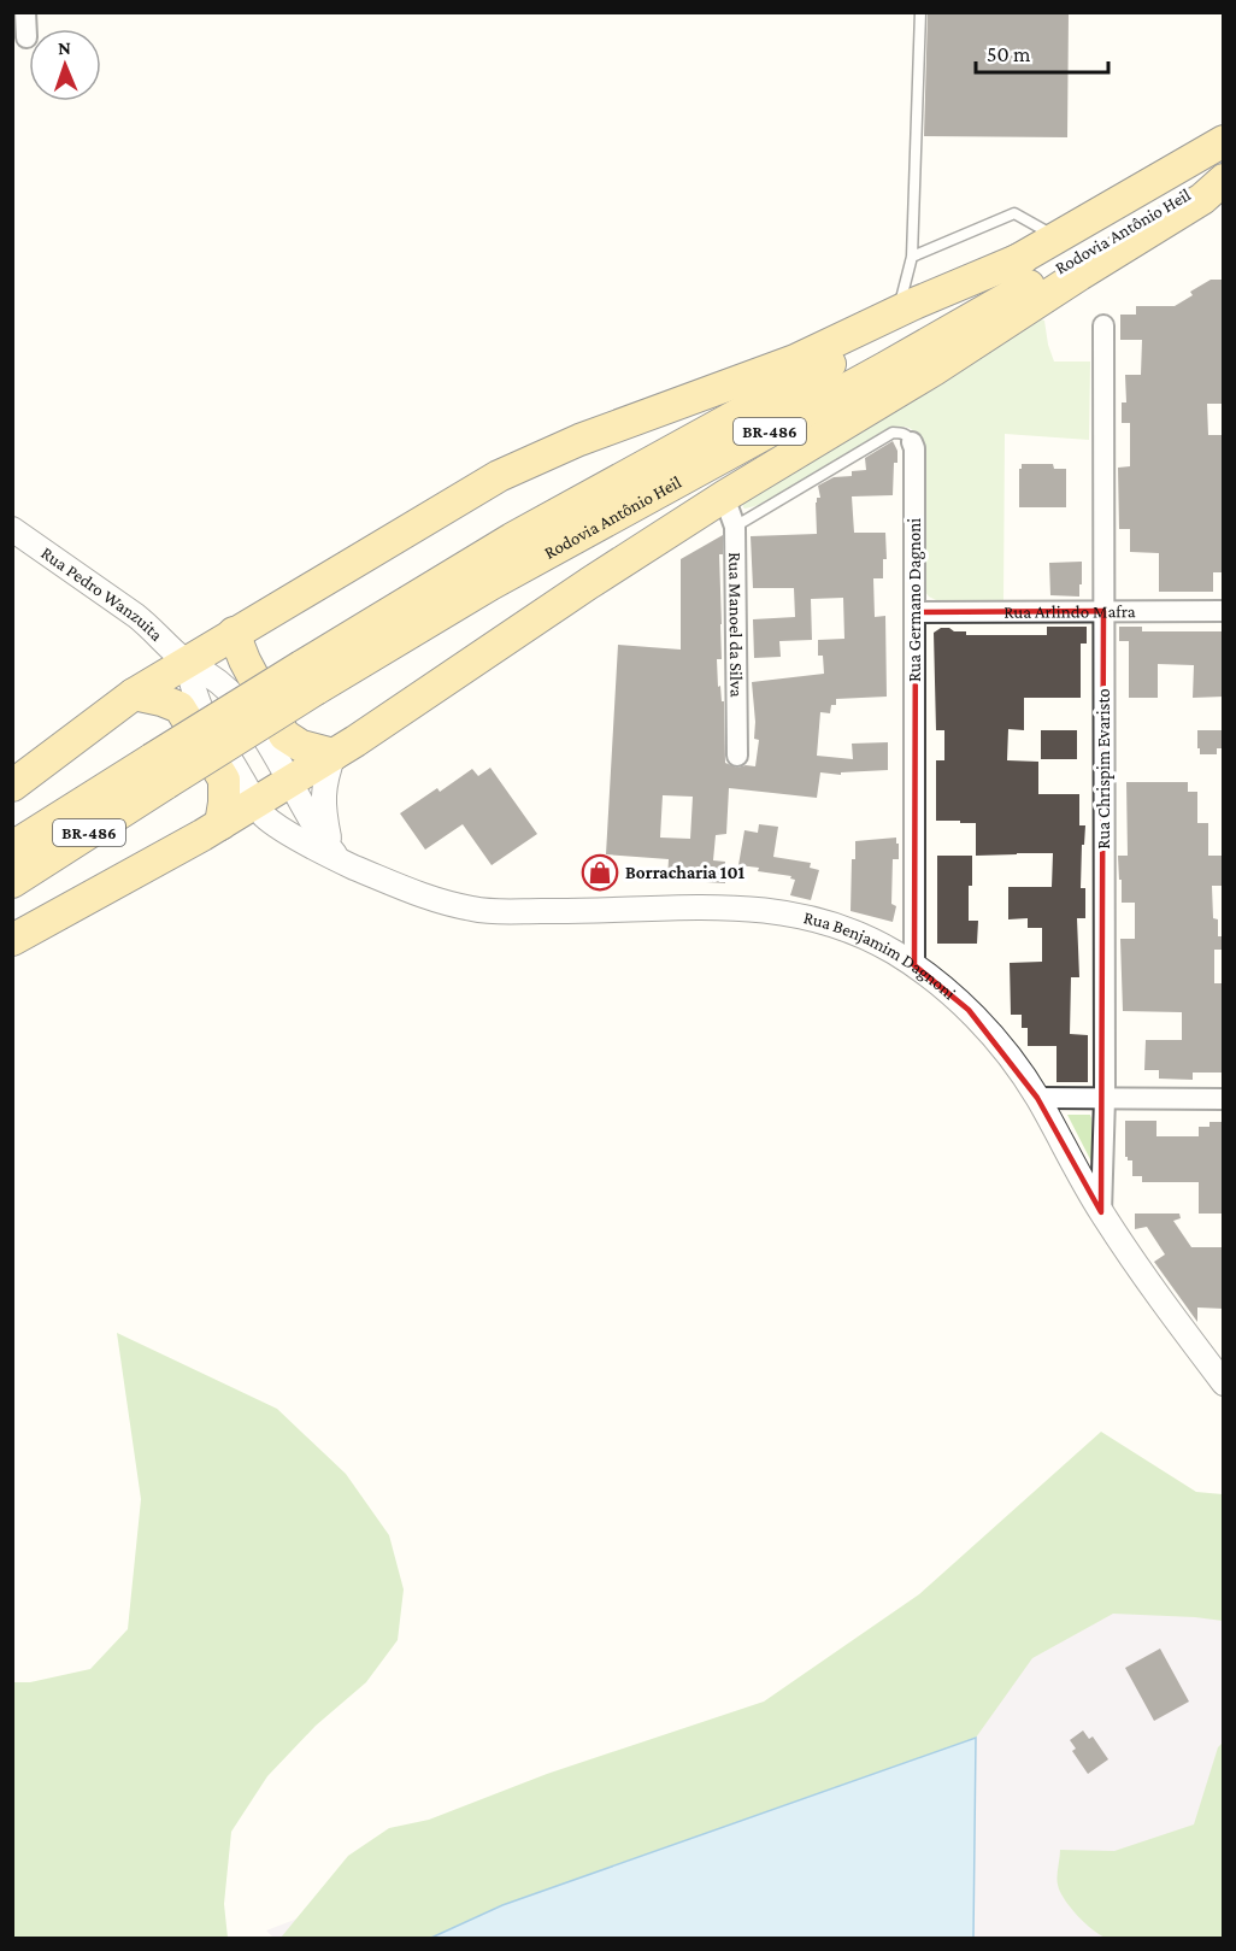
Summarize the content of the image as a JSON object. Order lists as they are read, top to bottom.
{
  "streets": {
    "main road": ["Rodovia Antônio Heil", "BR-486"],
    "street": [
      "Rua Pedro Wanzuita",
      "Rua Germano Dagnoni",
      "Rua Arlindo Mafra",
      "Rua Manoel da Silva",
      "Rua Chrispim Evaristo",
      "Rua Benjamim Dagnoni"
    ]
  },
  "crossings": [
    ["Rua Pedro Wanzuita", "Rua Benjamim Dagnoni"],
    ["Rua Germano Dagnoni", "Rua Arlindo Mafra"],
    ["Rua Germano Dagnoni", "Rua Manoel da Silva"],
    ["Rua Germano Dagnoni", "Rua Benjamim Dagnoni"],
    ["Rua Arlindo Mafra", "Rua Chrispim Evaristo"],
    ["Rua Chrispim Evaristo", "Rua Benjamim Dagnoni"]
  ],
  "places": {
    "shop": ["Borracharia 101"]
  },
  "scale_bar": "50 m",
  "north": "top"
}
